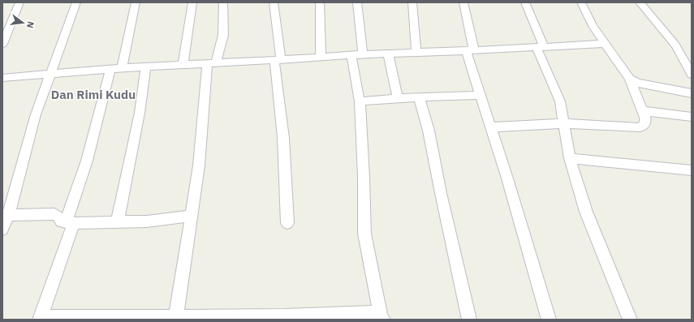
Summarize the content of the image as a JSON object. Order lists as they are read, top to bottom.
{
  "districts": ["Dan Rimi Kudu"],
  "north": "right"
}
